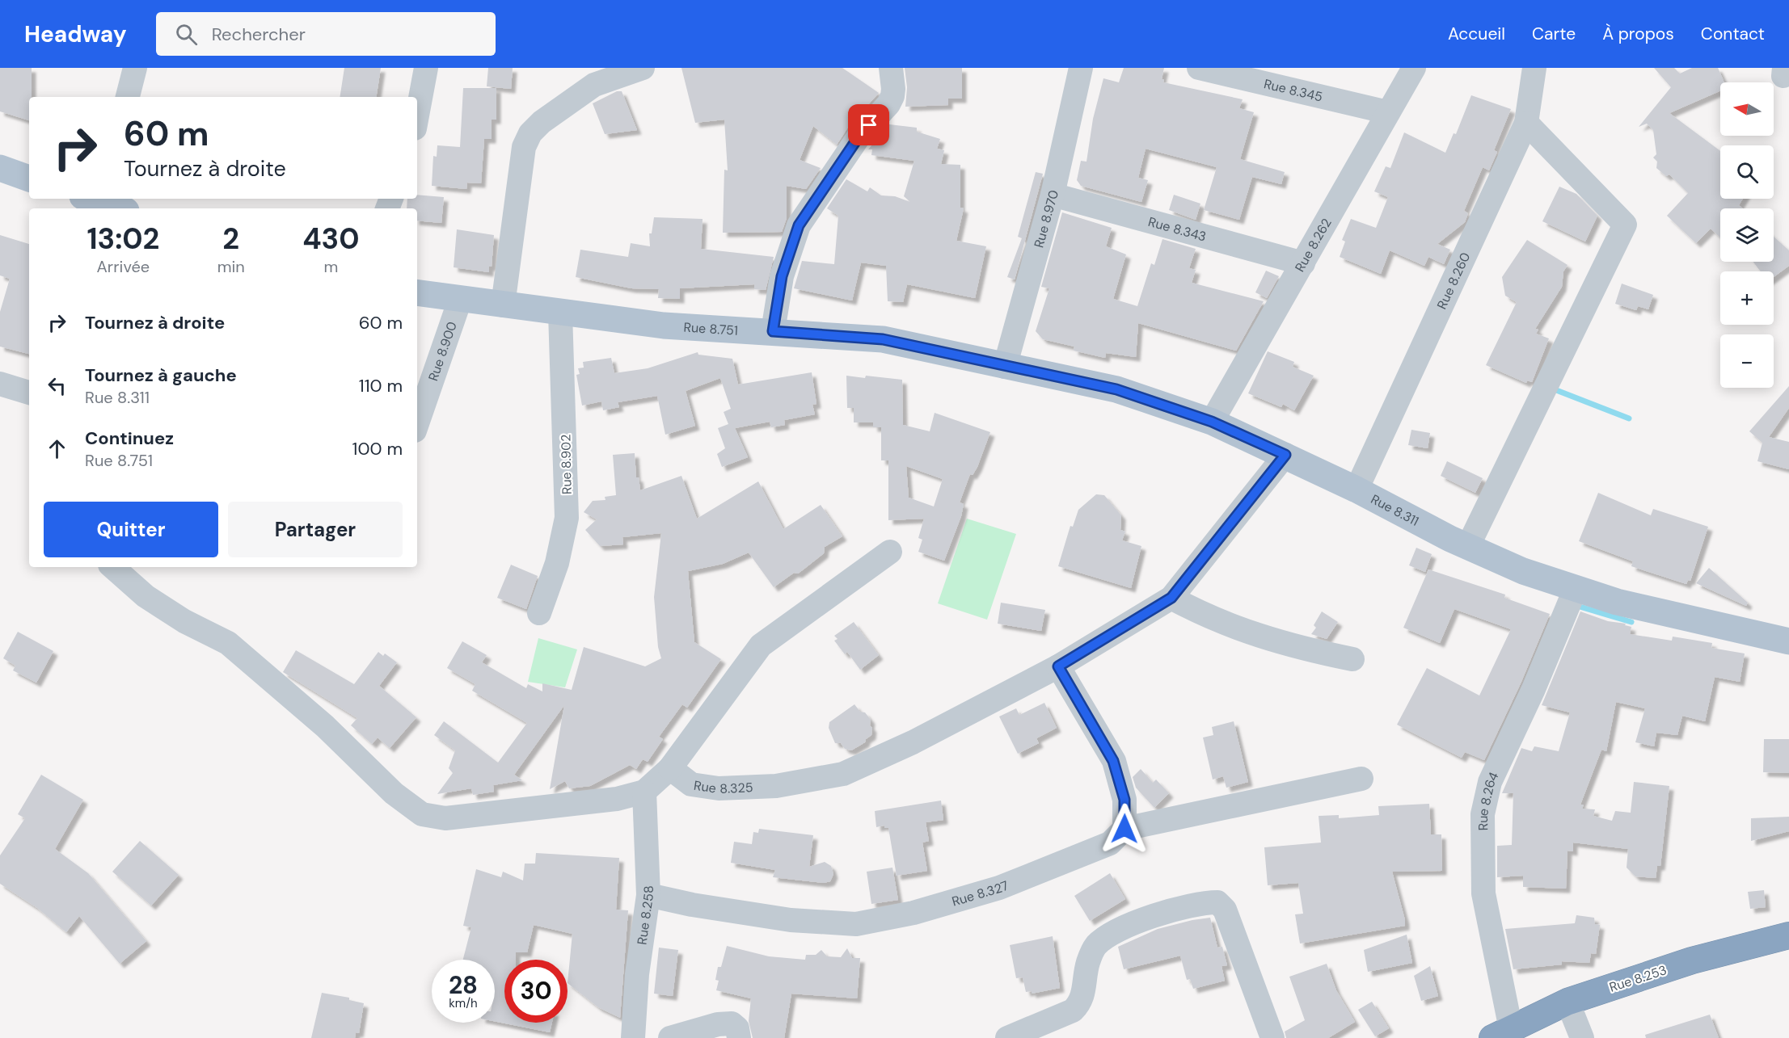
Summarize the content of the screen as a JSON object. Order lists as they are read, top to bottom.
{
  "streets": {
    "highway": ["Rue 8.253"],
    "main road": ["Rue 8.751", "Rue 8.311"],
    "street": [
      "Rue 8.345",
      "Rue 8.970",
      "Rue 8.343",
      "Rue 8.262",
      "Rue 8.260",
      "Rue 8.900",
      "Rue 8.902",
      "Rue 8.325",
      "Rue 8.264",
      "Rue 8.327",
      "Rue 8.258"
    ]
  },
  "crossings": [
    ["Rue 8.345", "Rue 8.262"],
    ["Rue 8.970", "Rue 8.343"],
    ["Rue 8.970", "Rue 8.751"],
    ["Rue 8.970", "Rue 8.311"],
    ["Rue 8.343", "Rue 8.262"],
    ["Rue 8.262", "Rue 8.311"],
    ["Rue 8.260", "Rue 8.311"],
    ["Rue 8.751", "Rue 8.900"],
    ["Rue 8.751", "Rue 8.902"],
    ["Rue 8.751", "Rue 8.311"],
    ["Rue 8.311", "Rue 8.264"],
    ["Rue 8.264", "Rue 8.253"],
    ["Rue 8.327", "Rue 8.258"]
  ],
  "north": "left",
  "page": {
    "header": "Headway",
    "search": "Rechercher",
    "nav": [
      "Accueil",
      "Carte",
      "À propos",
      "Contact"
    ],
    "map_buttons": ["+", "−"],
    "turn": ["60 m", "Tournez à droite"],
    "eta": [
      "13:02",
      "Arrivée",
      "2",
      "min",
      "430",
      "m"
    ],
    "list": [
      {
        "name": "Tournez à droite",
        "value": "60 m"
      },
      {
        "name": "Tournez à gauche",
        "note": "Rue 8.311",
        "value": "110 m"
      },
      {
        "name": "Continuez",
        "note": "Rue 8.751",
        "value": "100 m"
      }
    ],
    "buttons": ["Quitter", "Partager"],
    "speed": "28 km/h",
    "limit": "30"
  }
}
